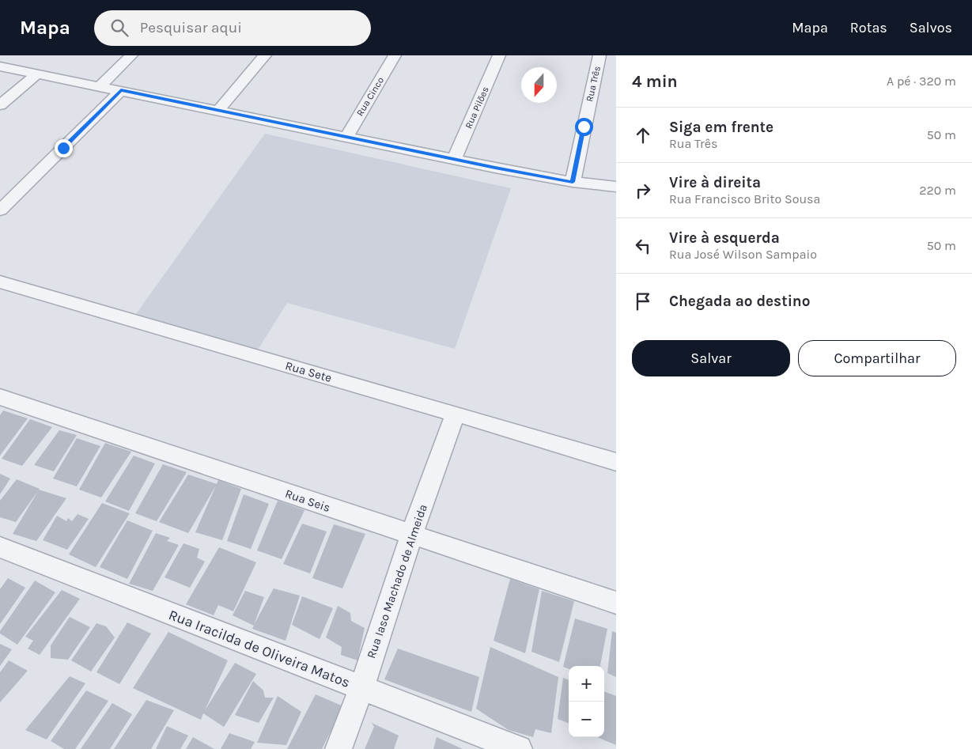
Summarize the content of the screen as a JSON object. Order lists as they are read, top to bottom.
{
  "streets": {
    "street": [
      "Rua Três",
      "Rua Cinco",
      "Rua Pilões",
      "Rua Sete",
      "Rua Seis",
      "Rua Iaso Machado de Almeida",
      "Rua Iracilda de Oliveira Matos"
    ]
  },
  "crossings": [
    ["Rua Sete", "Rua Iaso Machado de Almeida"],
    ["Rua Seis", "Rua Iaso Machado de Almeida"],
    ["Rua Iaso Machado de Almeida", "Rua Iracilda de Oliveira Matos"]
  ],
  "north": "bottom",
  "page": {
    "header": "Mapa",
    "search": "Pesquisar aqui",
    "nav": ["Mapa", "Rotas", "Salvos"],
    "heading": ["4 min", "A pé · 320 m"],
    "list": [
      ["Siga em frente", "Rua Três", "50 m"],
      ["Vire à direita", "Rua Francisco Brito Sousa", "220 m"],
      ["Vire à esquerda", "Rua José Wilson Sampaio", "50 m"],
      "Chegada ao destino"
    ],
    "buttons": ["Salvar", "Compartilhar"],
    "map_buttons": ["+", "−"]
  }
}
